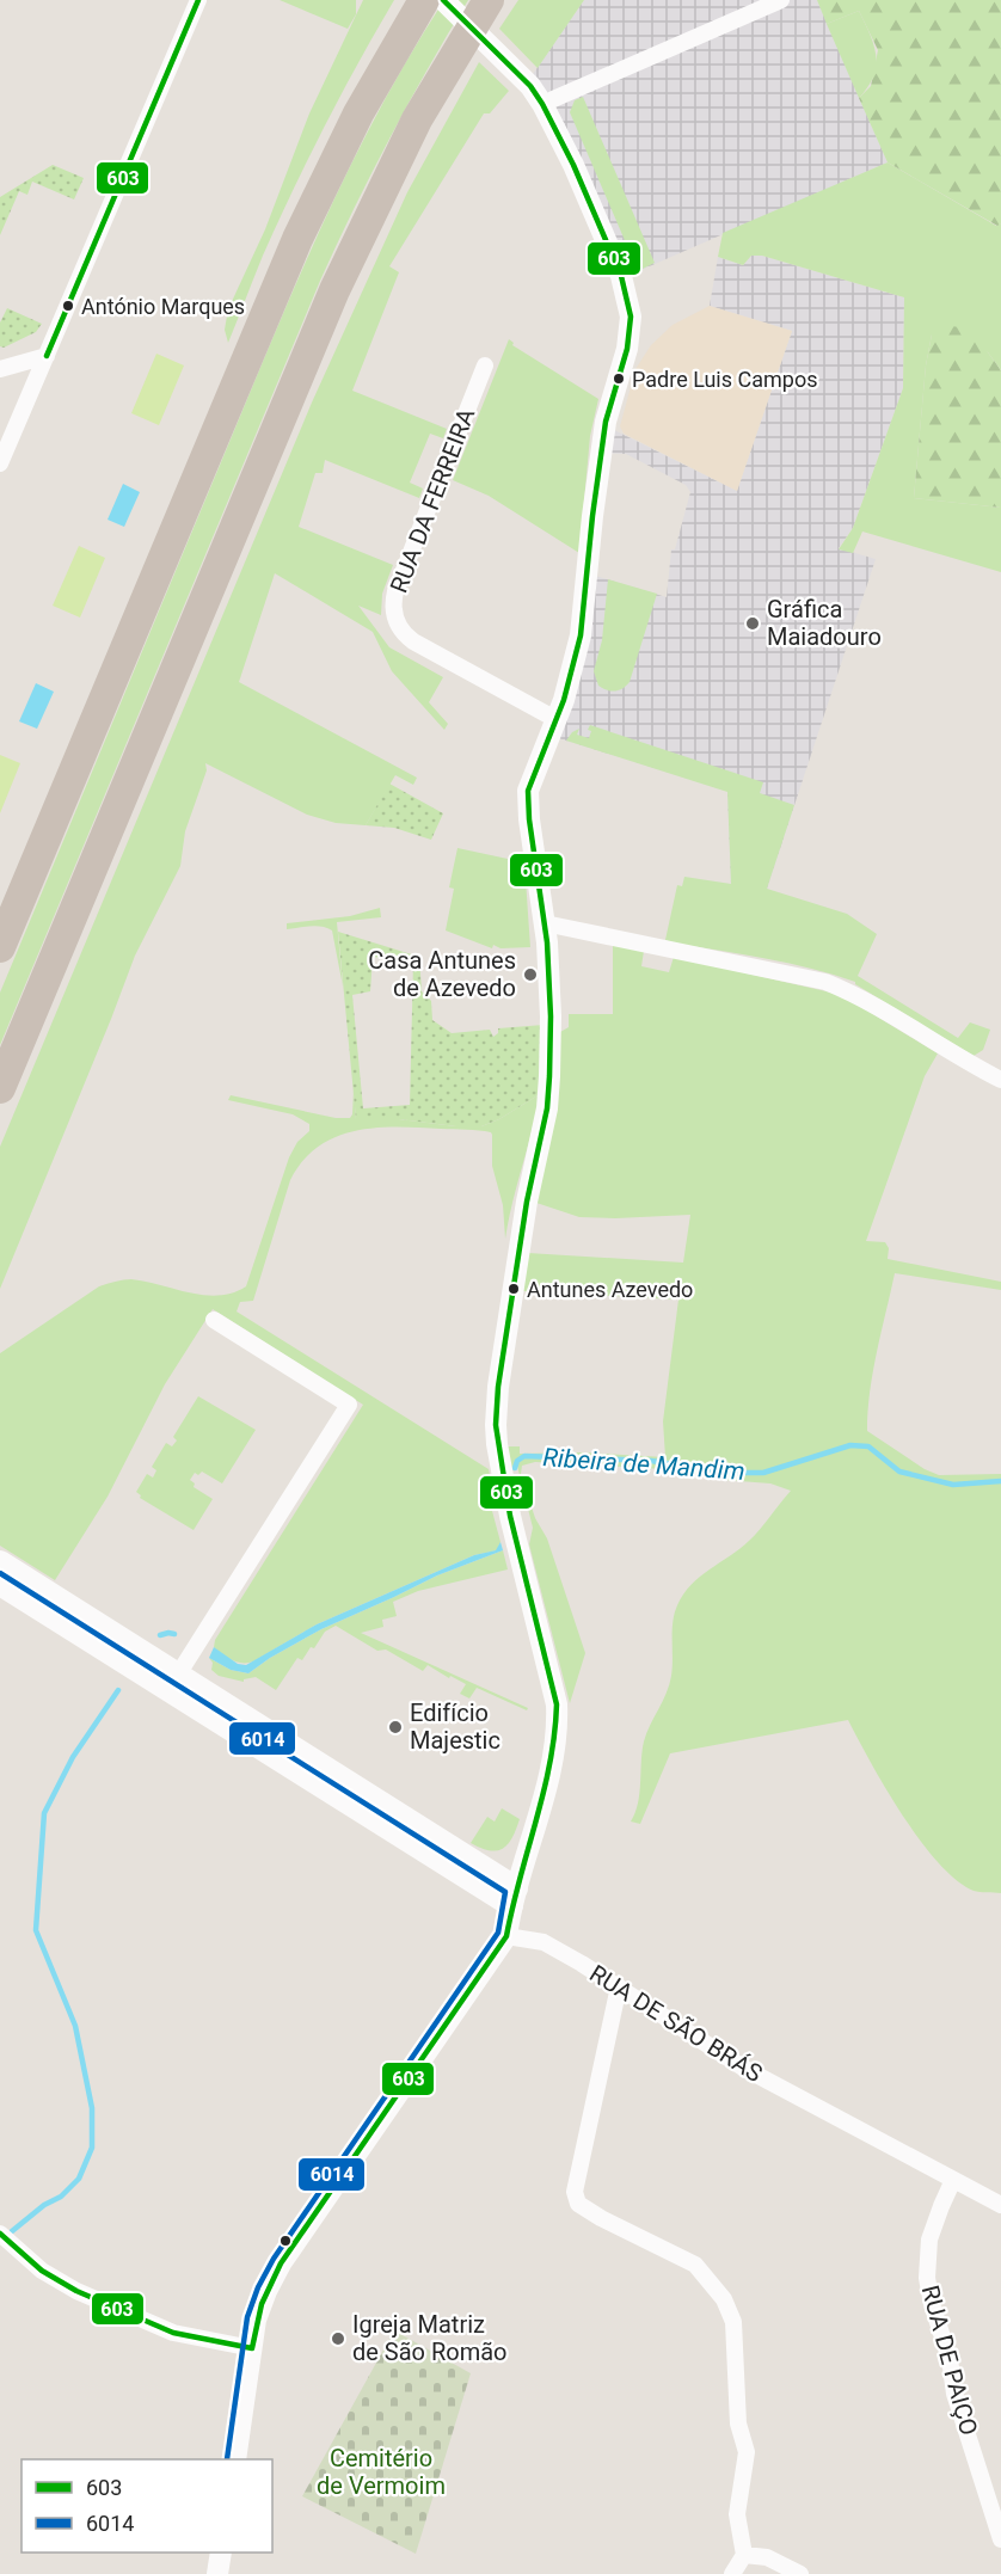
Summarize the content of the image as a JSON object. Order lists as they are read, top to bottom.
{
  "streets": {
    "street": ["RUA DA FERREIRA", "RUA DE SÃO BRÁS", "RUA DE PAIÇO"]
  },
  "crossings": [
    ["RUA DE SÃO BRÁS", "RUA DE PAIÇO"]
  ],
  "water": ["Ribeira de Mandim"],
  "parks": ["Cemitério de Vermoim"],
  "places": [
    "António Marques",
    "Padre Luis Campos",
    "Gráfica Maiadouro",
    "Casa Antunes de Azevedo",
    "Antunes Azevedo",
    "Edifício Majestic",
    "Igreja Matriz de São Romão"
  ],
  "lines": ["transit line 603", "transit line 6014"],
  "legend": ["603", "6014"]
}
